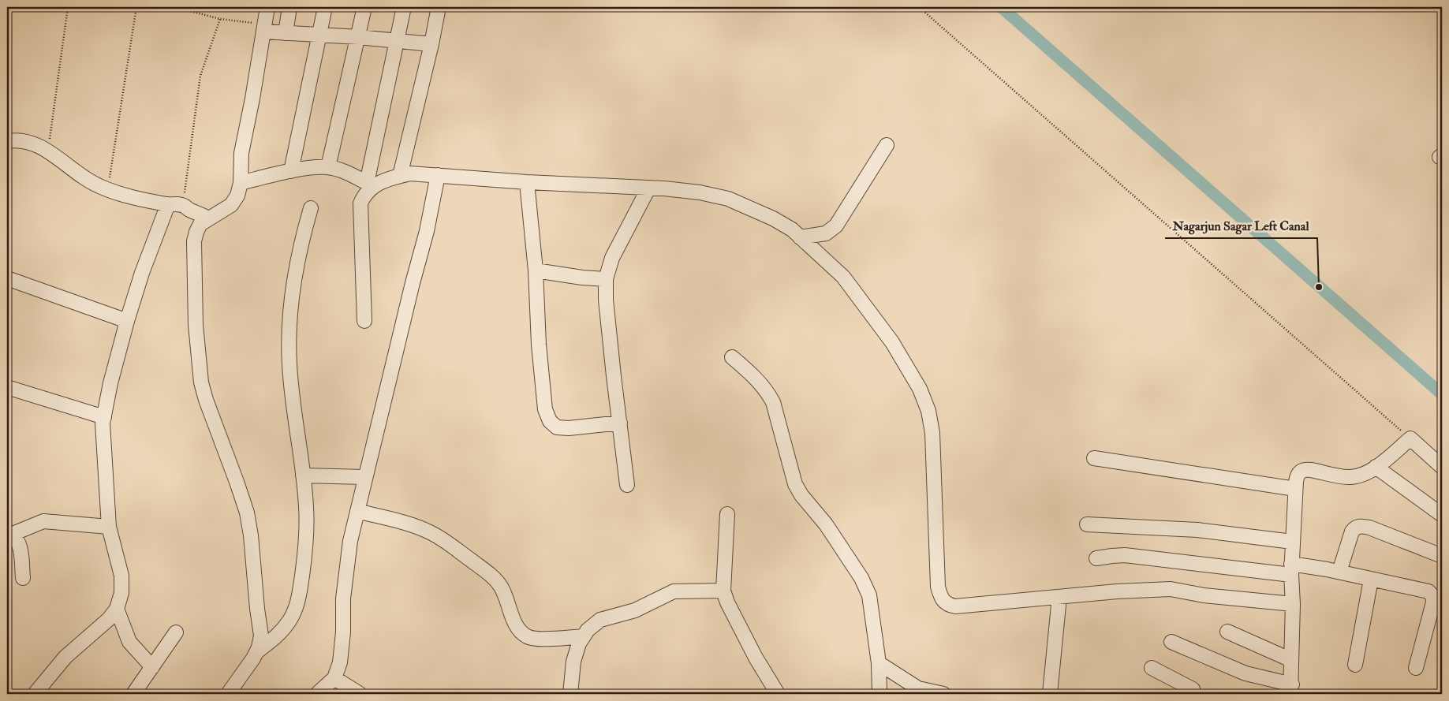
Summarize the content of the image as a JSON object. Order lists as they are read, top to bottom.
{
  "places": ["Nagarjun Sagar Left Canal"]
}
